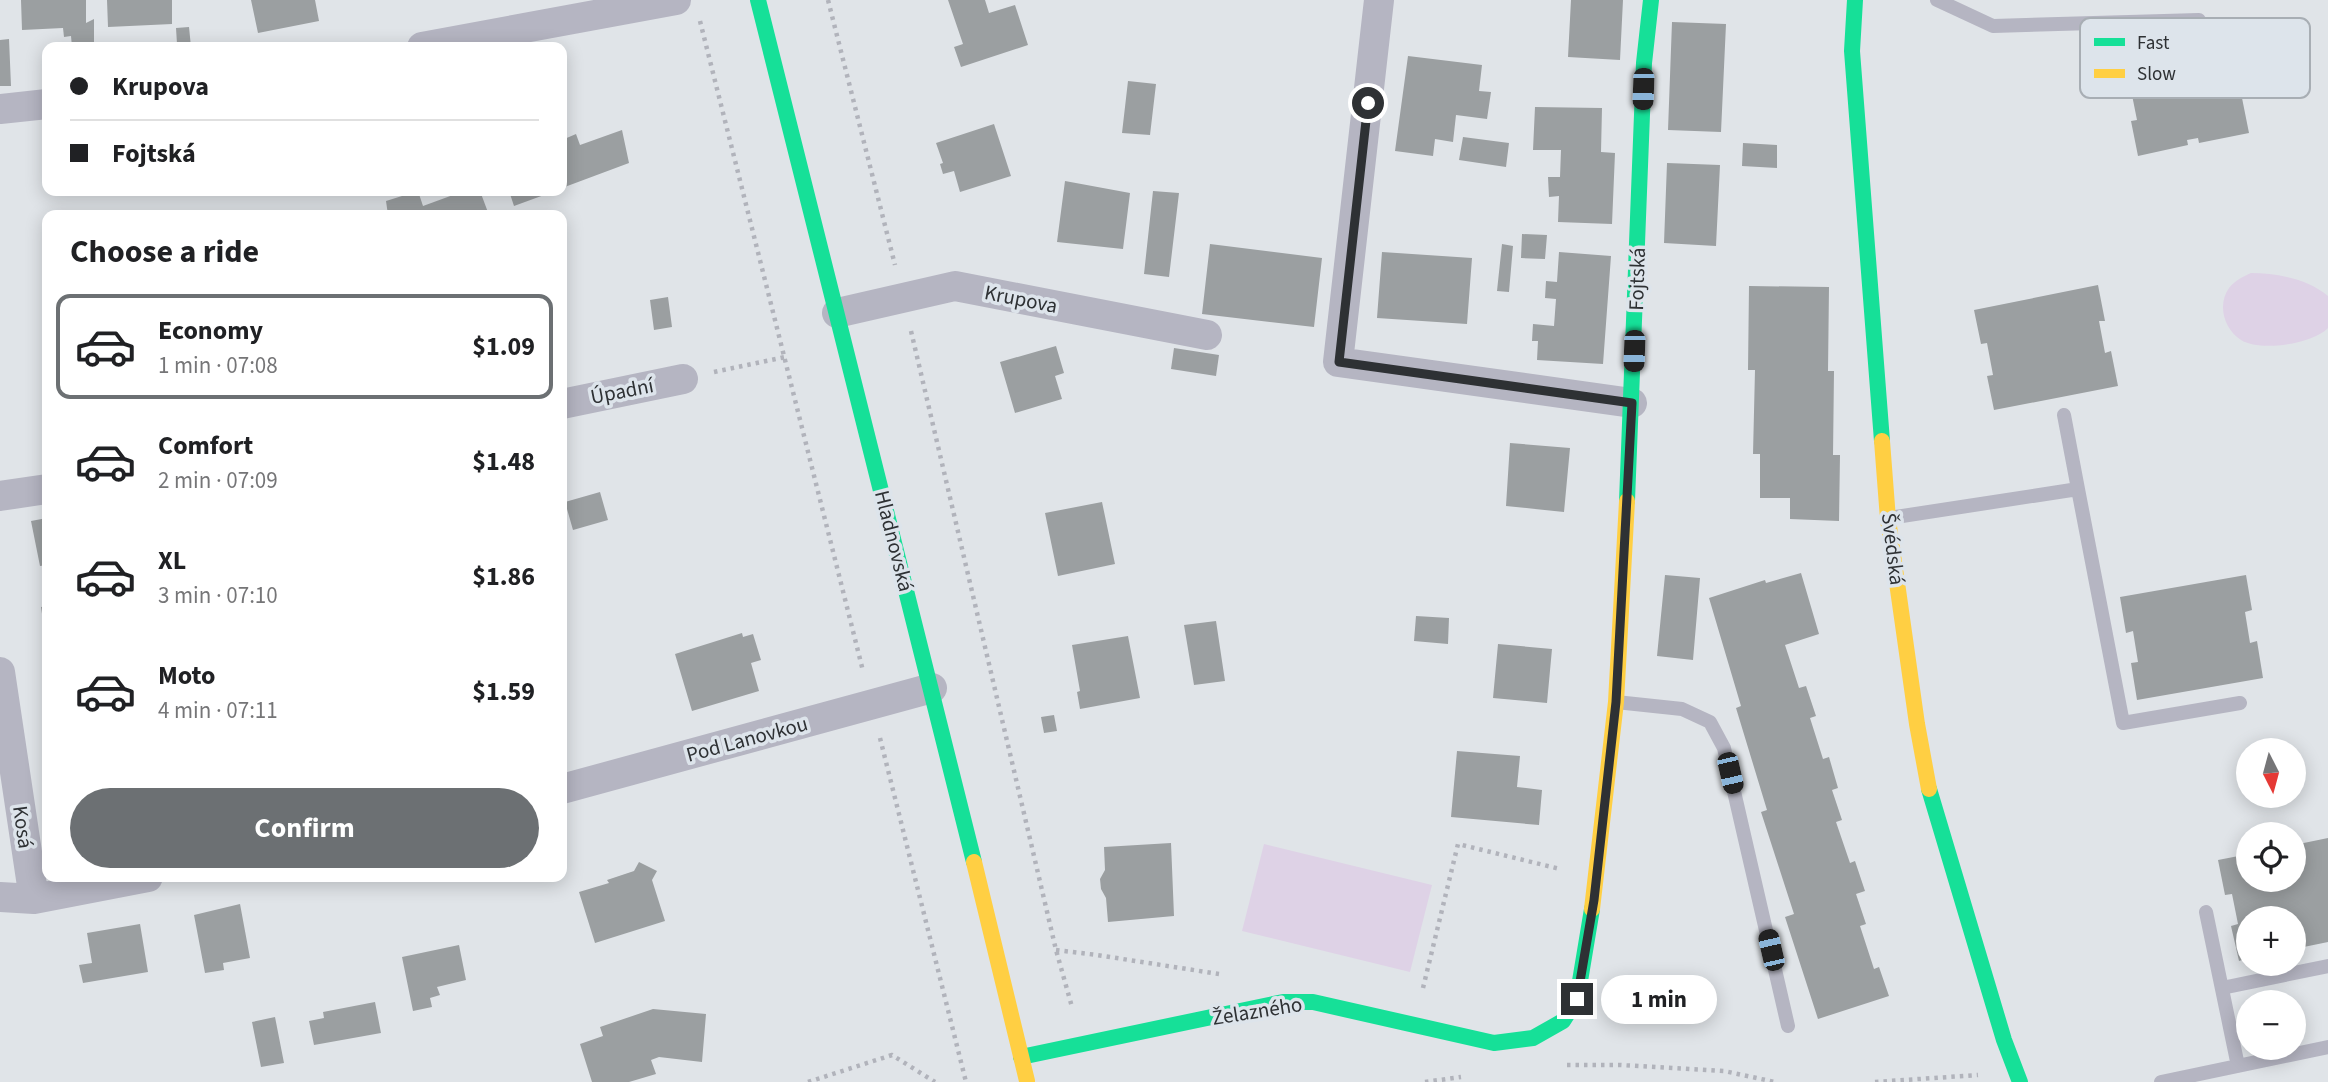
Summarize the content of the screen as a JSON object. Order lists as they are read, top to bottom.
{
  "streets": {
    "street": [
      "Fojtská",
      "Krupova",
      "Úpadní",
      "Hladnovská",
      "Švédská",
      "Pod Lanovkou",
      "Kosá",
      "Želazného"
    ]
  },
  "crossings": [
    ["Fojtská", "Želazného"],
    ["Krupova", "Hladnovská"],
    ["Hladnovská", "Pod Lanovkou"],
    ["Hladnovská", "Želazného"]
  ],
  "legend": ["Fast", "Slow"],
  "north": "bottom",
  "page": {
    "banner": ["Krupova", "Fojtská"],
    "heading": "Choose a ride",
    "list": [
      {
        "name": "Economy",
        "note": "1 min · 07:08",
        "value": "$1.09"
      },
      {
        "name": "Comfort",
        "note": "2 min · 07:09",
        "value": "$1.48"
      },
      {
        "name": "XL",
        "note": "3 min · 07:10",
        "value": "$1.86"
      },
      {
        "name": "Moto",
        "note": "4 min · 07:11",
        "value": "$1.59"
      }
    ],
    "map_buttons": ["+", "−"],
    "buttons": "Confirm",
    "bubble": "1 min"
  }
}
